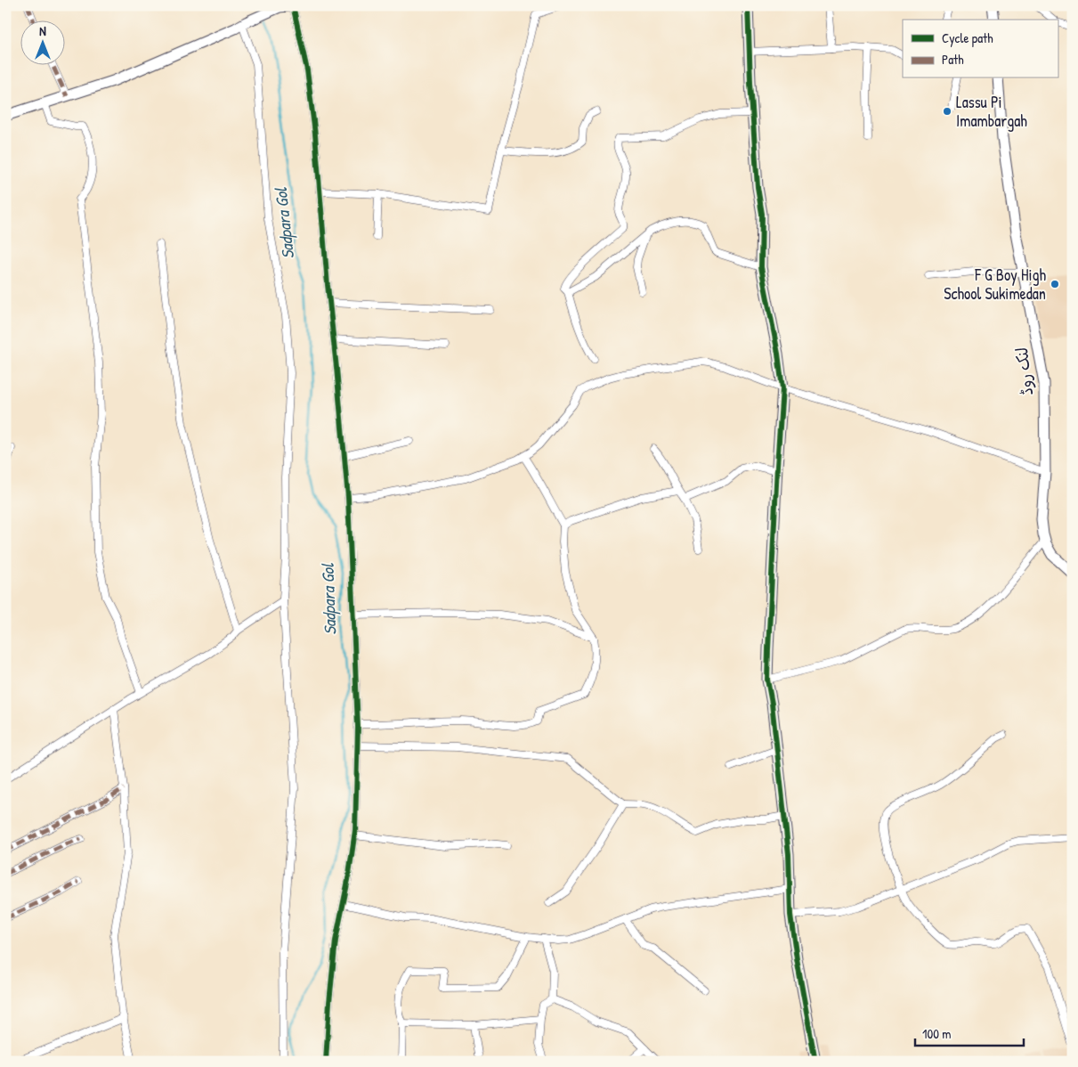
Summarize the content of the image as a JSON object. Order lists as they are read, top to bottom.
{
  "streets": {
    "street": ["لنک روڈ"]
  },
  "water": ["Sadpara Gol"],
  "places": ["Lassu Pi Imambargah", "F G Boy High School Sukimedan"],
  "legend": ["Cycle path", "Path"],
  "scale_bar": "100 m",
  "north": "top"
}
